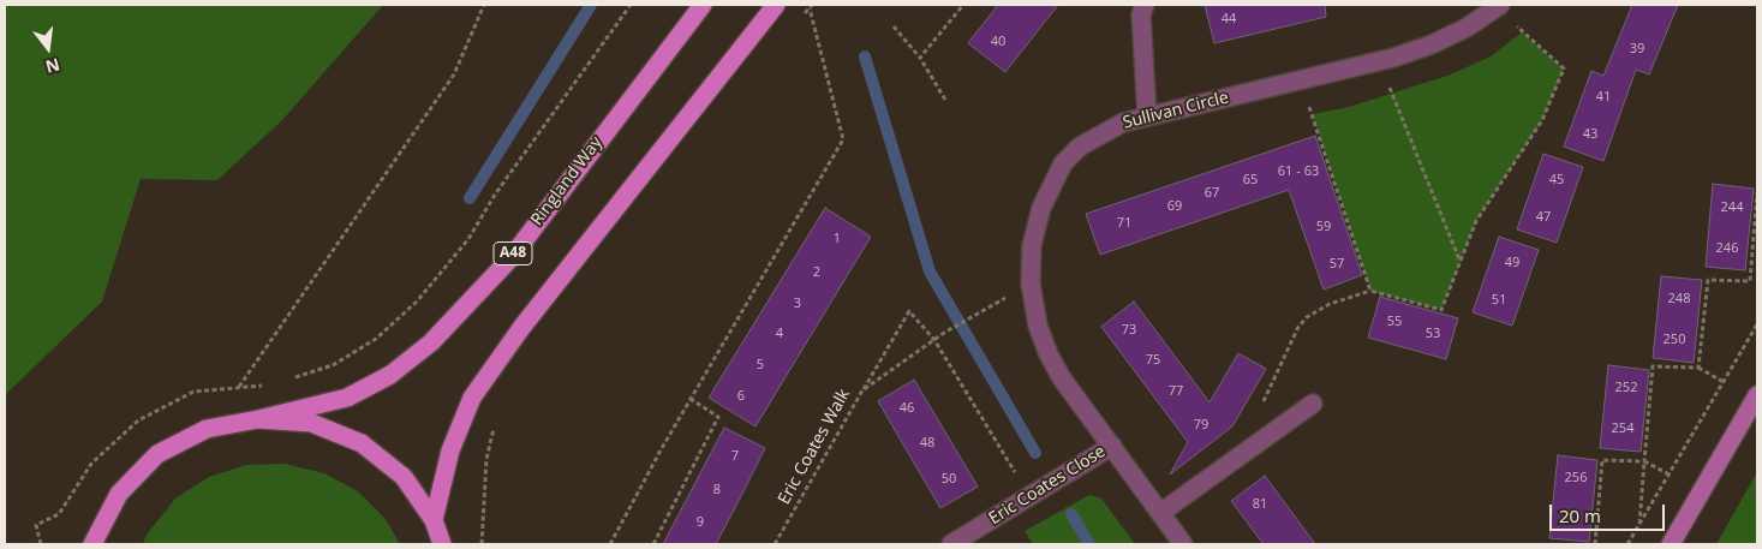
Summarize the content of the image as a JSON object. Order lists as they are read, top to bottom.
{
  "streets": {
    "main road": ["Ringland Way", "A48"],
    "street": ["Sullivan Circle", "Eric Coates Close"],
    "path": ["Eric Coates Walk"]
  },
  "crossings": [
    ["Sullivan Circle", "Eric Coates Close"]
  ],
  "house_numbers": [
    "44",
    "40",
    "39",
    "41",
    "43",
    "61 - 63",
    "65",
    "45",
    "67",
    "69",
    "244",
    "47",
    "71",
    "59",
    "1",
    "246",
    "49",
    "57",
    "2",
    "248",
    "51",
    "3",
    "55",
    "73",
    "4",
    "53",
    "250",
    "75",
    "5",
    "252",
    "77",
    "6",
    "46",
    "79",
    "254",
    "48",
    "7",
    "256",
    "50",
    "8",
    "81",
    "9"
  ],
  "scale_bar": "20 m",
  "north": "bottom"
}
